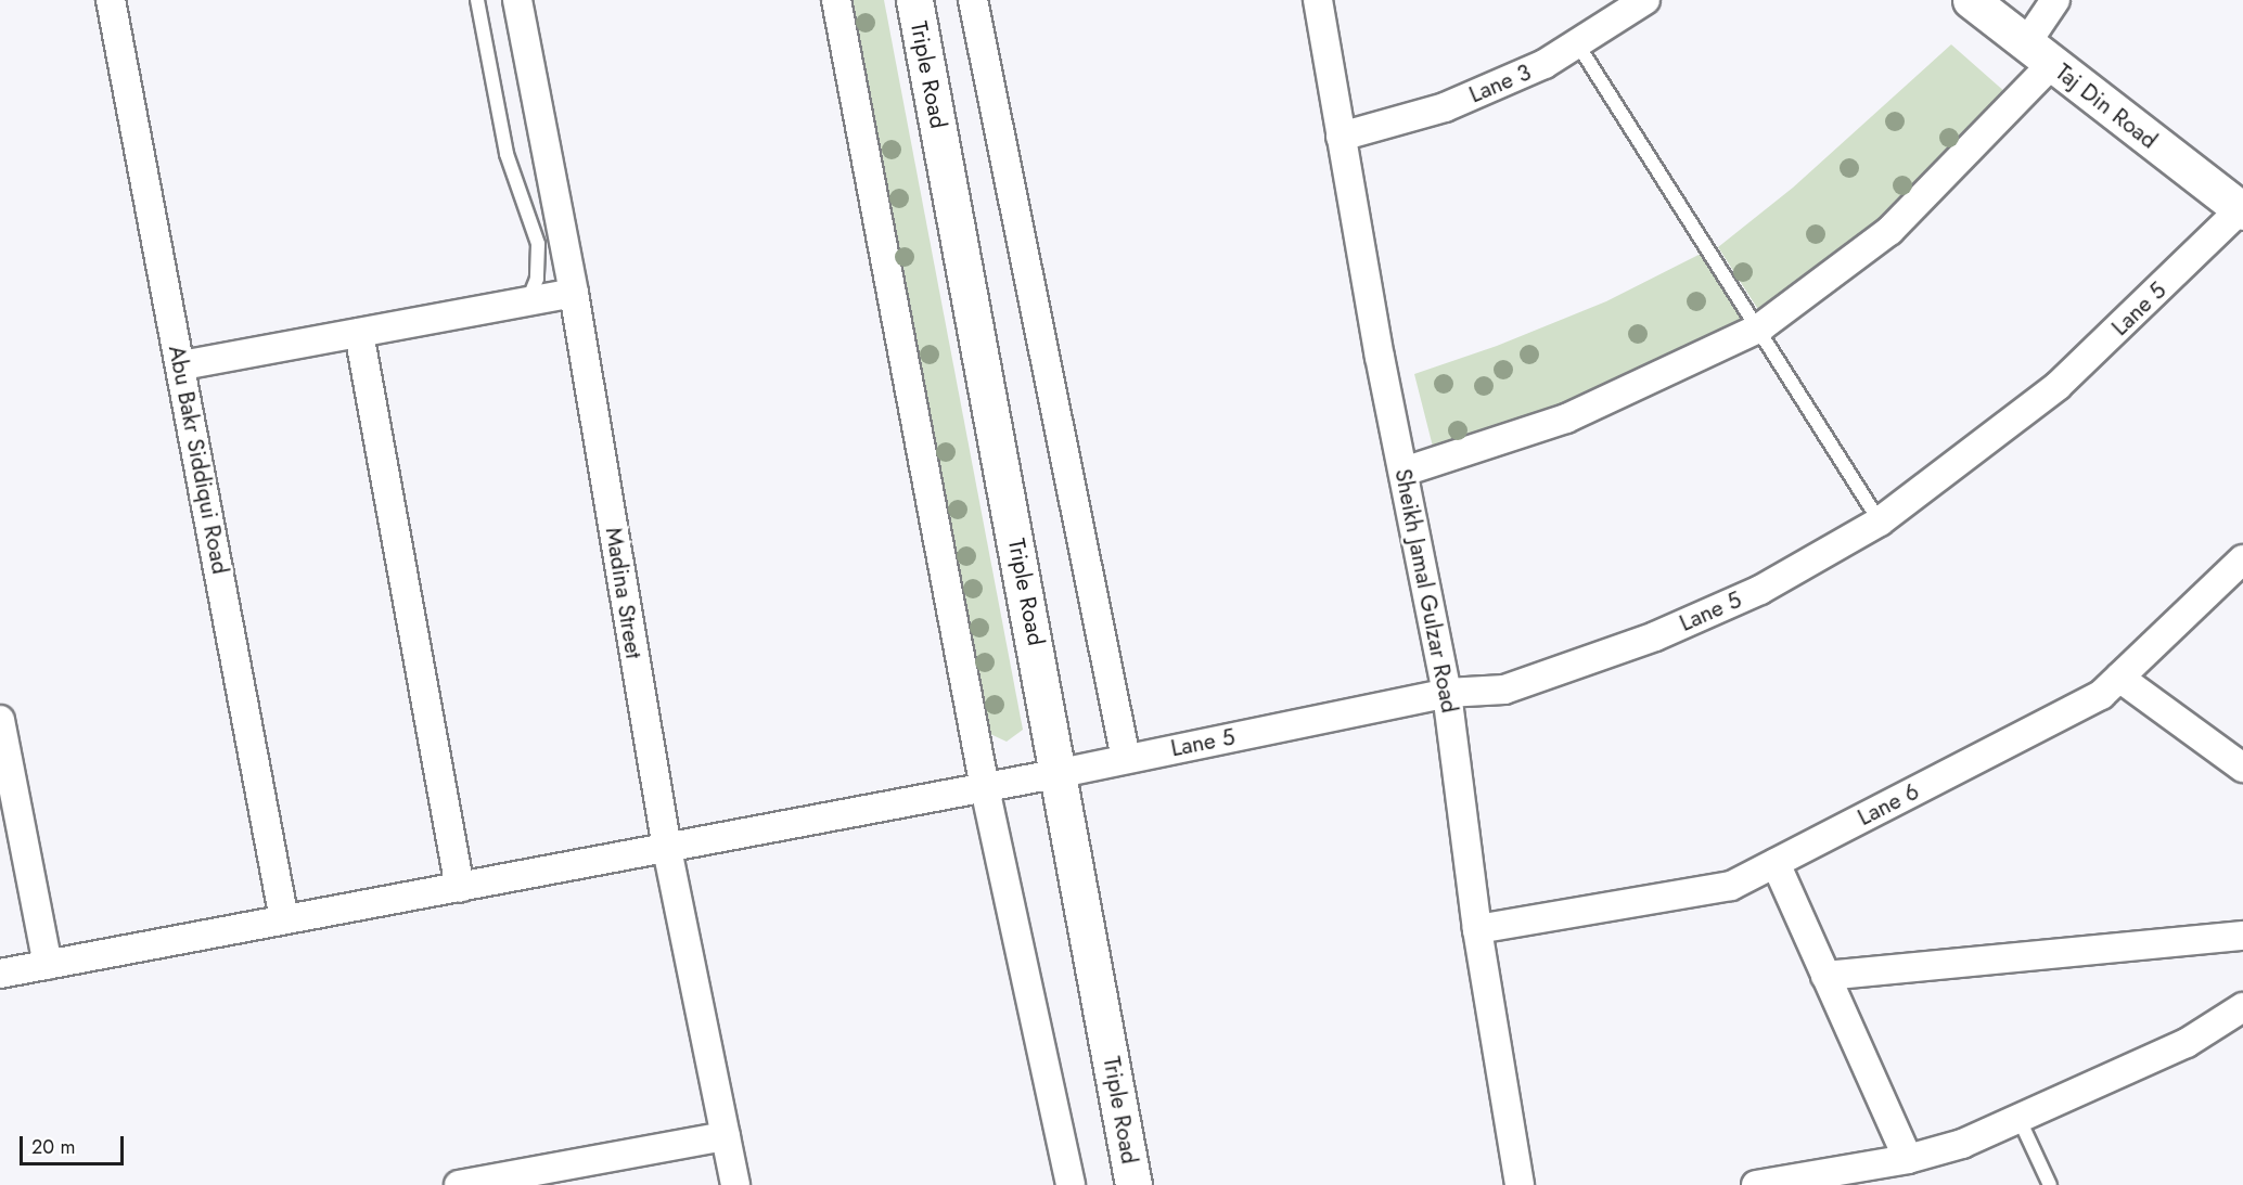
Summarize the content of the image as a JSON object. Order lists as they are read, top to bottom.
{
  "streets": {
    "main road": ["Triple Road", "Taj Din Road"],
    "street": [
      "Lane 3",
      "Lane 5",
      "Abu Bakr Siddiqui Road",
      "Sheikh Jamal Gulzar Road",
      "Madina Street",
      "Lane 6"
    ]
  },
  "crossings": [
    ["Triple Road", "Lane 5"],
    ["Lane 3", "Sheikh Jamal Gulzar Road"],
    ["Taj Din Road", "Lane 5"],
    ["Lane 5", "Abu Bakr Siddiqui Road"],
    ["Lane 5", "Sheikh Jamal Gulzar Road"],
    ["Lane 5", "Madina Street"],
    ["Sheikh Jamal Gulzar Road", "Lane 6"]
  ],
  "scale_bar": "20 m"
}
